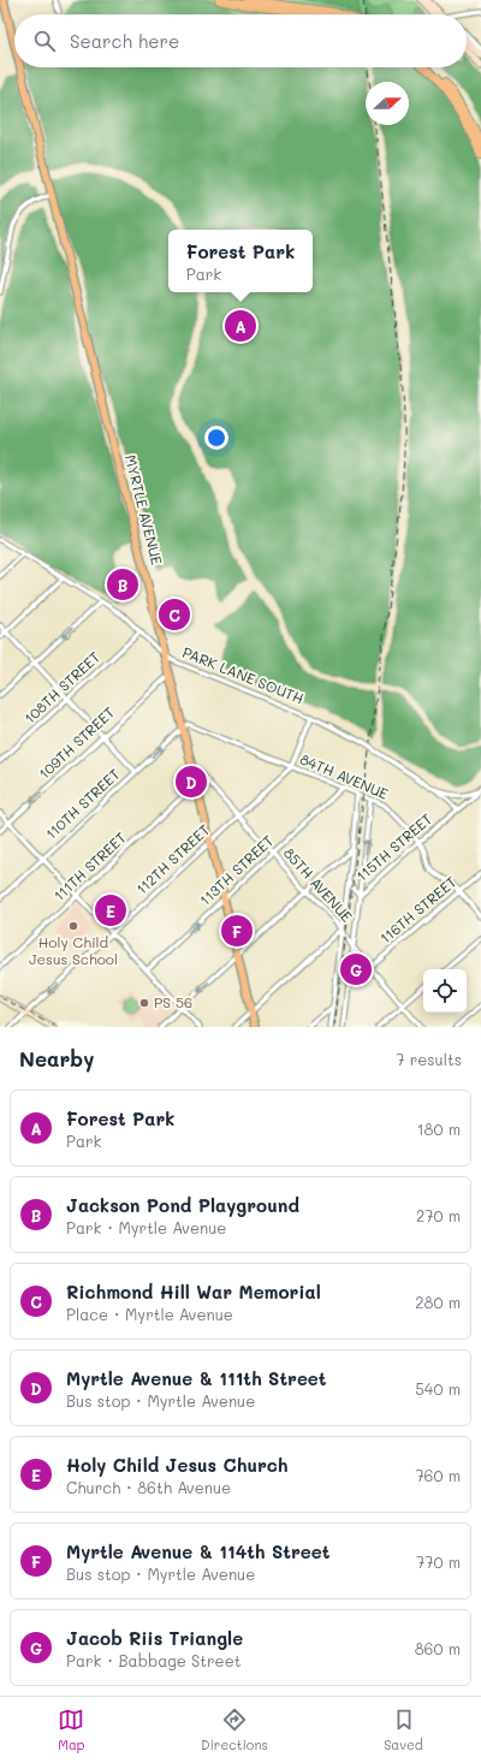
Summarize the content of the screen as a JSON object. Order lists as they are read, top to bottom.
{
  "streets": {
    "main road": ["MYRTLE AVENUE"],
    "street": [
      "PARK LANE SOUTH",
      "108TH STREET",
      "109TH STREET",
      "84TH AVENUE",
      "110TH STREET",
      "115TH STREET",
      "112TH STREET",
      "111TH STREET",
      "113TH STREET",
      "85TH AVENUE",
      "116TH STREET"
    ]
  },
  "crossings": [
    ["MYRTLE AVENUE", "PARK LANE SOUTH"],
    ["MYRTLE AVENUE", "109TH STREET"],
    ["MYRTLE AVENUE", "84TH AVENUE"],
    ["MYRTLE AVENUE", "110TH STREET"],
    ["MYRTLE AVENUE", "112TH STREET"],
    ["MYRTLE AVENUE", "111TH STREET"],
    ["MYRTLE AVENUE", "113TH STREET"],
    ["MYRTLE AVENUE", "85TH AVENUE"],
    ["PARK LANE SOUTH", "108TH STREET"],
    ["PARK LANE SOUTH", "115TH STREET"],
    ["PARK LANE SOUTH", "112TH STREET"],
    ["84TH AVENUE", "110TH STREET"],
    ["84TH AVENUE", "115TH STREET"],
    ["84TH AVENUE", "112TH STREET"],
    ["84TH AVENUE", "113TH STREET"],
    ["84TH AVENUE", "116TH STREET"],
    ["112TH STREET", "85TH AVENUE"],
    ["113TH STREET", "85TH AVENUE"],
    ["85TH AVENUE", "116TH STREET"]
  ],
  "one_way": ["109TH STREET", "113TH STREET"],
  "places": ["Holy Child Jesus School", "PS 56"],
  "north": "right",
  "page": {
    "search": "Search here",
    "popup": ["Forest Park", "Park"],
    "pins": [
      "A",
      "B",
      "C",
      "D",
      "E",
      "F",
      "G"
    ],
    "heading": ["Nearby", "7 results"],
    "list": [
      {
        "mark": "A",
        "name": "Forest Park",
        "note": "Park",
        "value": "180 m"
      },
      {
        "mark": "B",
        "name": "Jackson Pond Playground",
        "note": "Park · Myrtle Avenue",
        "value": "270 m"
      },
      {
        "mark": "C",
        "name": "Richmond Hill War Memorial",
        "note": "Place · Myrtle Avenue",
        "value": "280 m"
      },
      {
        "mark": "D",
        "name": "Myrtle Avenue & 111th Street",
        "note": "Bus stop · Myrtle Avenue",
        "value": "540 m"
      },
      {
        "mark": "E",
        "name": "Holy Child Jesus Church",
        "note": "Church · 86th Avenue",
        "value": "760 m"
      },
      {
        "mark": "F",
        "name": "Myrtle Avenue & 114th Street",
        "note": "Bus stop · Myrtle Avenue",
        "value": "770 m"
      },
      {
        "mark": "G",
        "name": "Jacob Riis Triangle",
        "note": "Park · Babbage Street",
        "value": "860 m"
      }
    ],
    "nav": ["Map", "Directions", "Saved"]
  }
}
